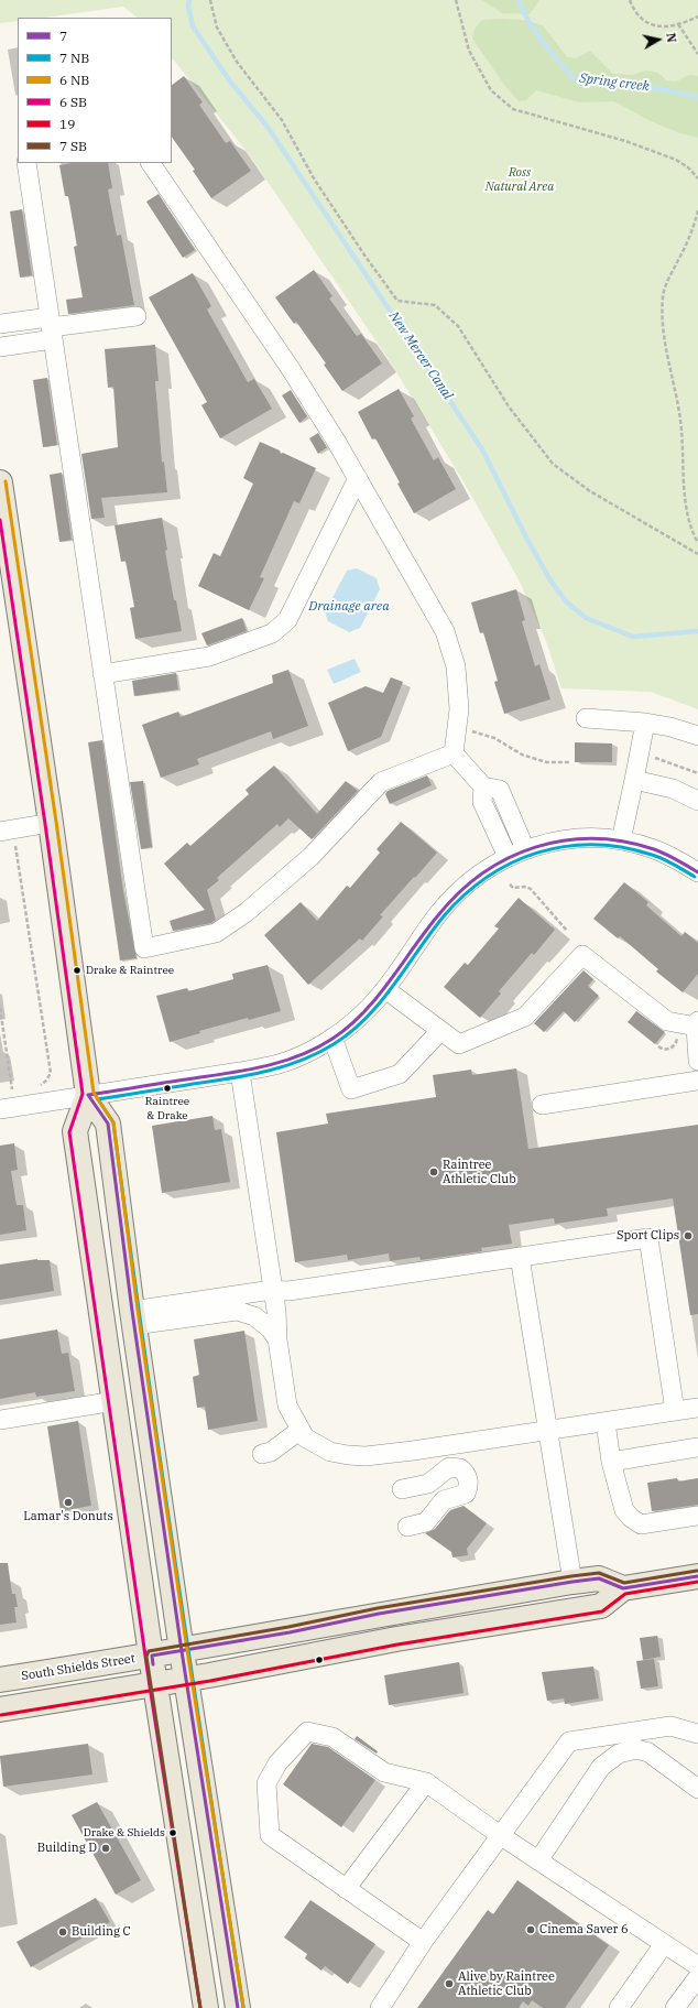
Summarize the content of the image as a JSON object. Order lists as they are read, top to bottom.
{
  "streets": {
    "main road": ["South Shields Street"]
  },
  "water": ["Spring creek", "New Mercer Canal", "Drainage area"],
  "parks": ["Ross Natural Area"],
  "places": [
    "Drake & Raintree",
    "Raintree & Drake",
    "Raintree Athletic Club",
    "Sport Clips",
    "Lamar's Donuts",
    "Drake & Shields",
    "Building D",
    "Cinema Saver 6",
    "Building C",
    "Alive by Raintree Athletic Club"
  ],
  "lines": ["transit line 7", "transit line 19"],
  "legend": [
    "7",
    "7 NB",
    "6 NB",
    "6 SB",
    "19",
    "7 SB"
  ],
  "north": "right"
}
